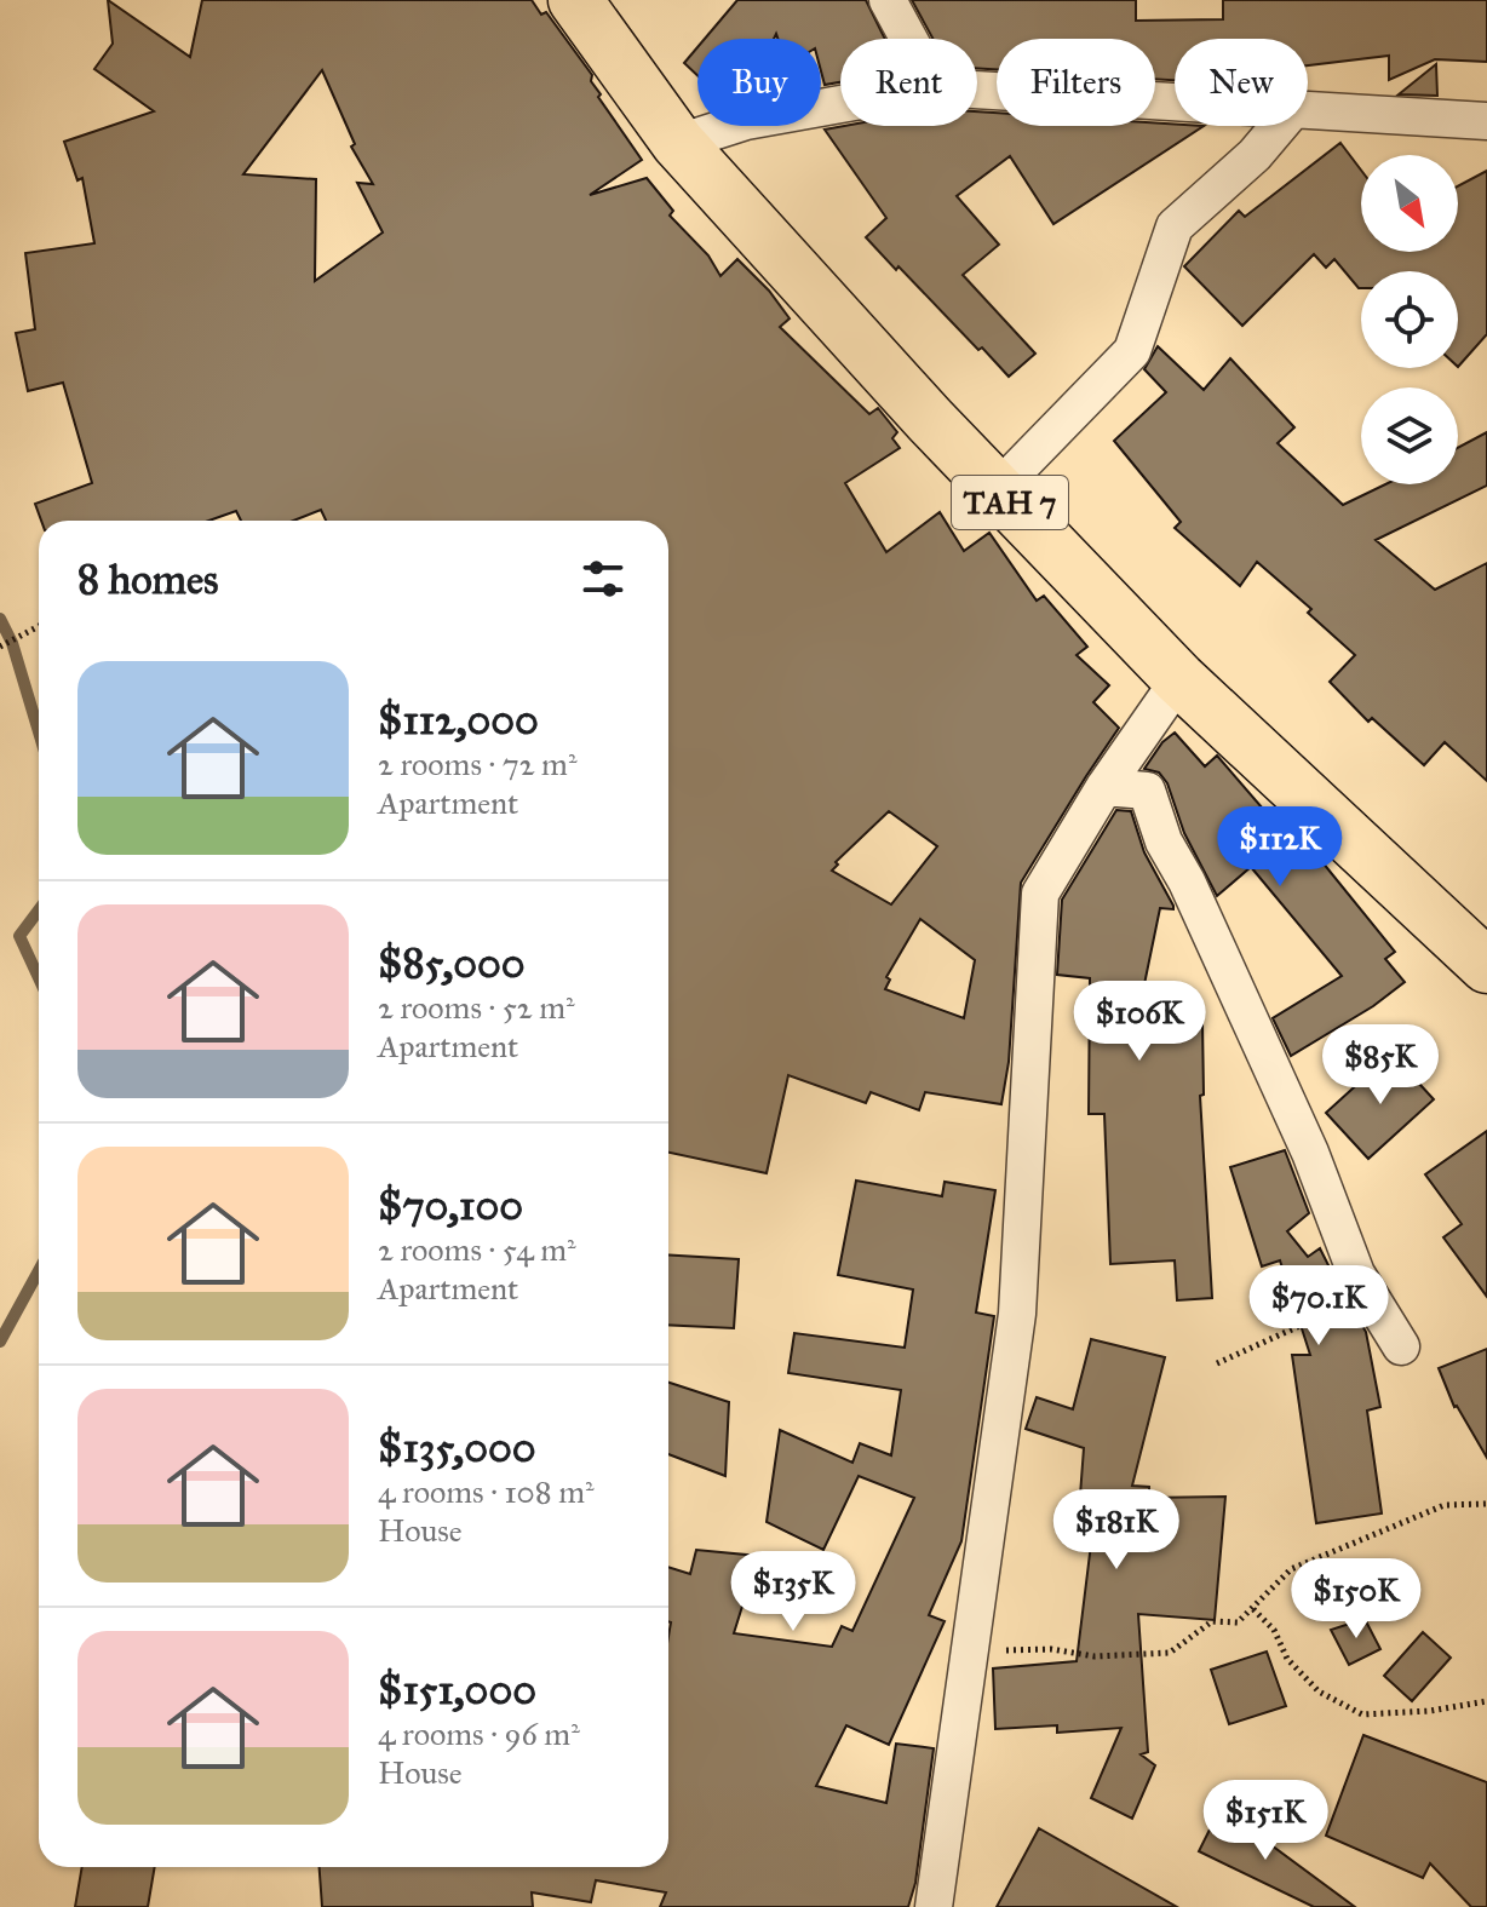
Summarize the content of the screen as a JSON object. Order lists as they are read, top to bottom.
{
  "streets": {
    "highway": ["TAH 7"]
  },
  "north": "bottom right",
  "page": {
    "chip": [
      "Buy",
      "Rent",
      "Filters",
      "New"
    ],
    "heading": "8 homes",
    "list": [
      {
        "name": "$112,000",
        "note": "2 rooms · 72 m² · Apartment"
      },
      {
        "name": "$85,000",
        "note": "2 rooms · 52 m² · Apartment"
      },
      {
        "name": "$70,100",
        "note": "2 rooms · 54 m² · Apartment"
      },
      {
        "name": "$135,000",
        "note": "4 rooms · 108 m² · House"
      },
      {
        "name": "$151,000",
        "note": "4 rooms · 96 m² · House"
      }
    ],
    "price": [
      "$112K",
      "$106K",
      "$85K",
      "$70.1K",
      "$181K",
      "$135K",
      "$150K",
      "$151K"
    ]
  }
}
